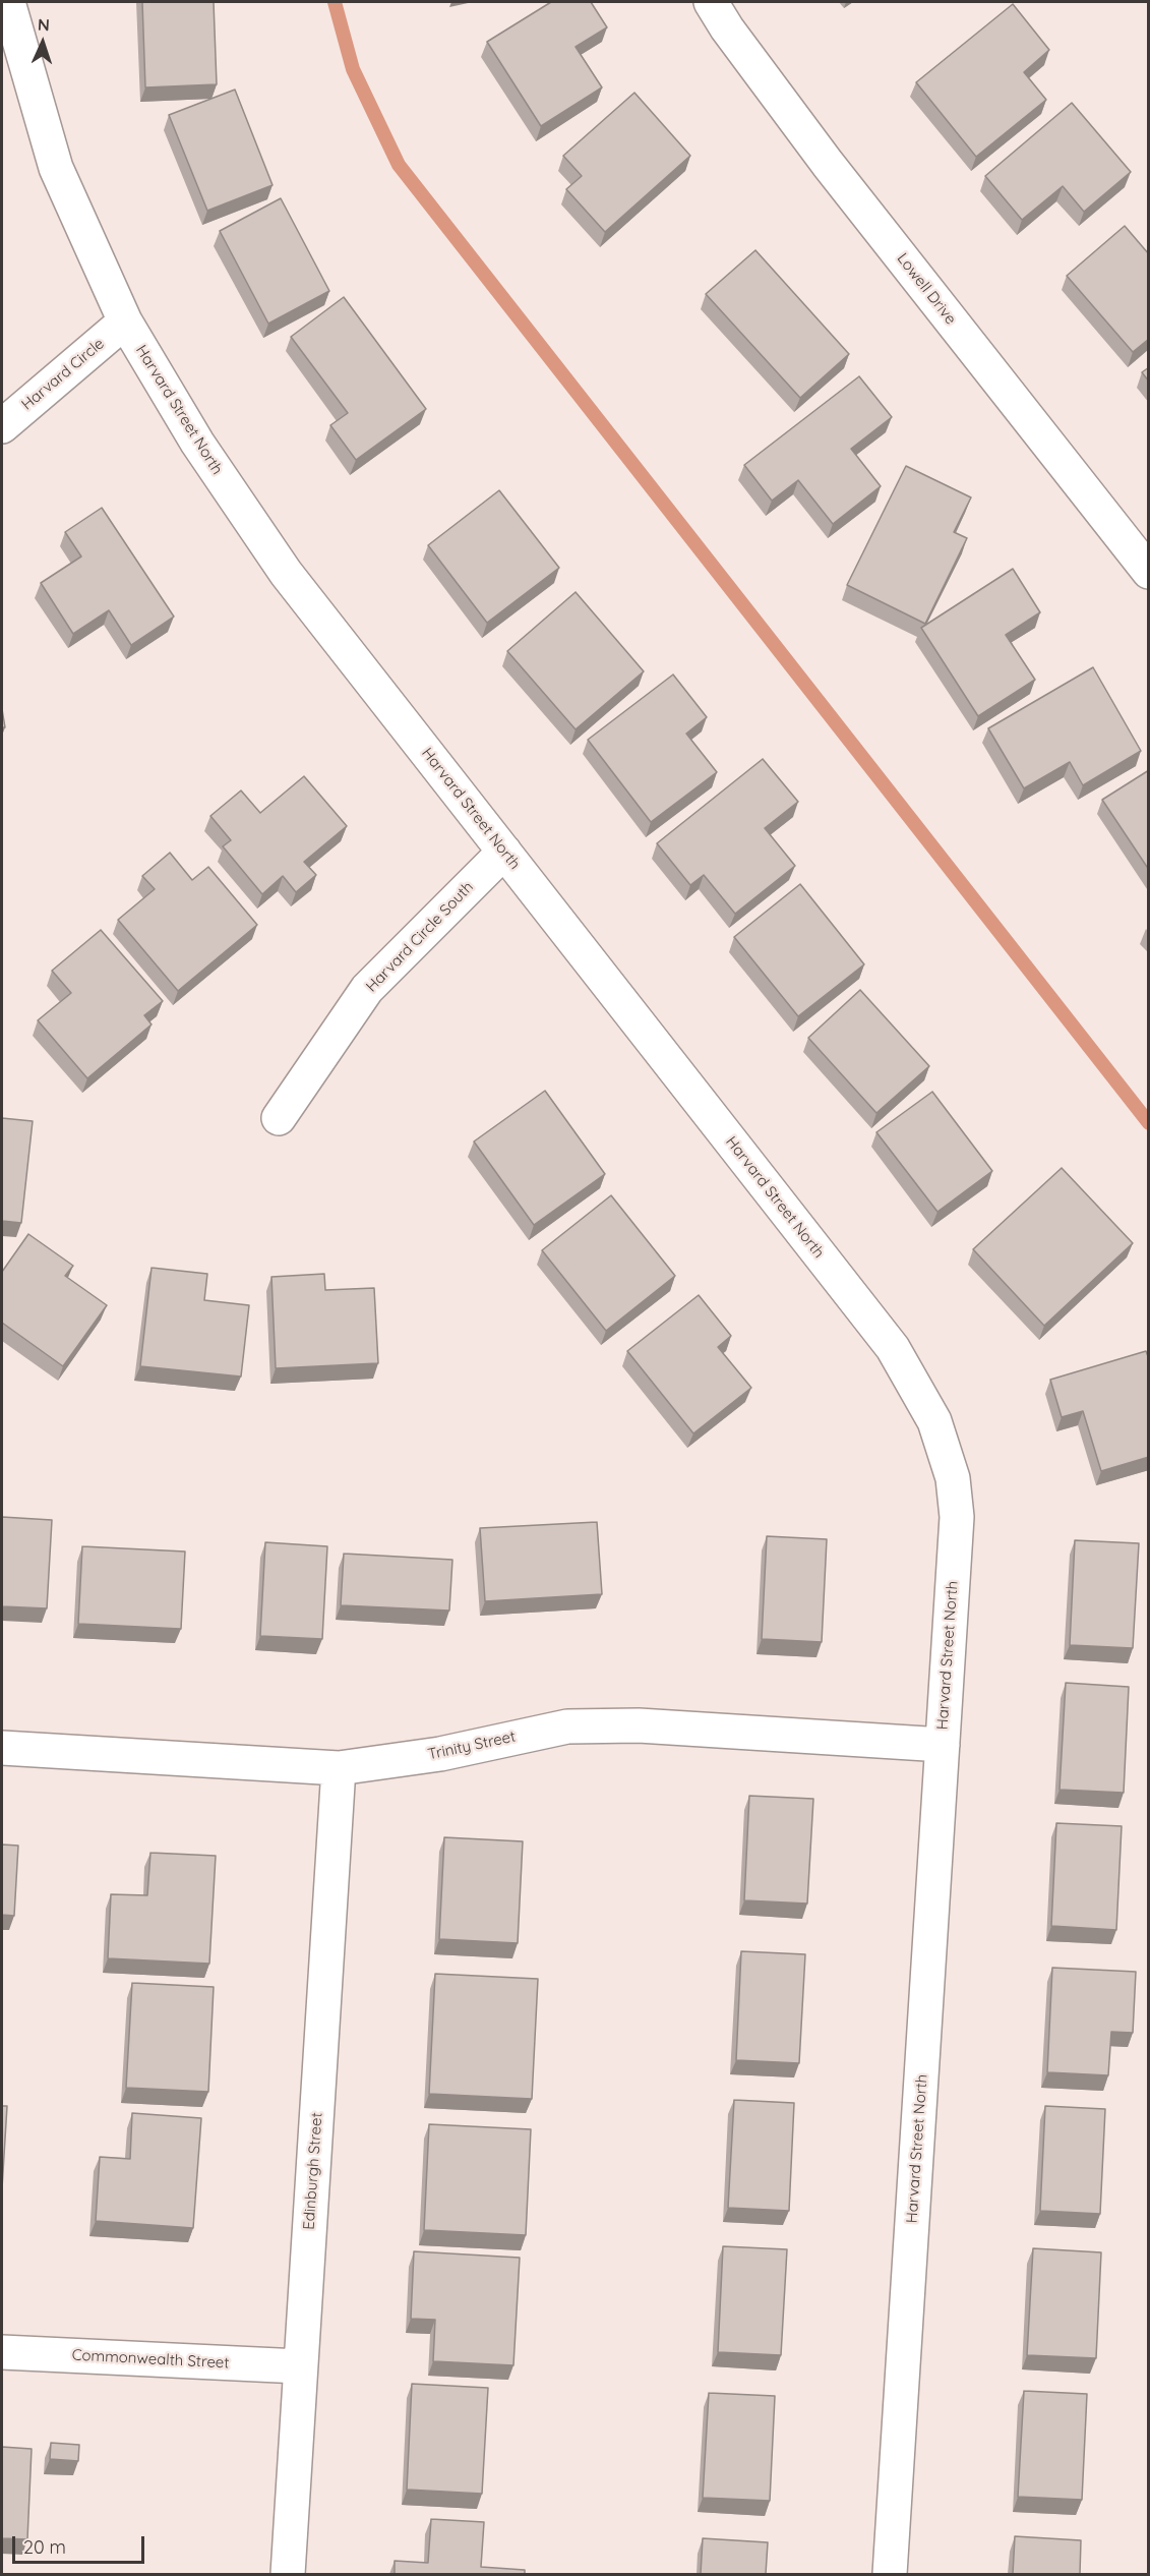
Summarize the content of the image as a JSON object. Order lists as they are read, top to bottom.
{
  "streets": {
    "street": [
      "Lowell Drive",
      "Harvard Circle",
      "Harvard Street North",
      "Harvard Circle South",
      "Trinity Street",
      "Edinburgh Street",
      "Commonwealth Street"
    ]
  },
  "crossings": [
    ["Harvard Circle", "Harvard Street North"],
    ["Harvard Street North", "Harvard Circle South"],
    ["Harvard Street North", "Trinity Street"],
    ["Trinity Street", "Edinburgh Street"],
    ["Edinburgh Street", "Commonwealth Street"]
  ],
  "scale_bar": "20 m",
  "north": "top"
}
